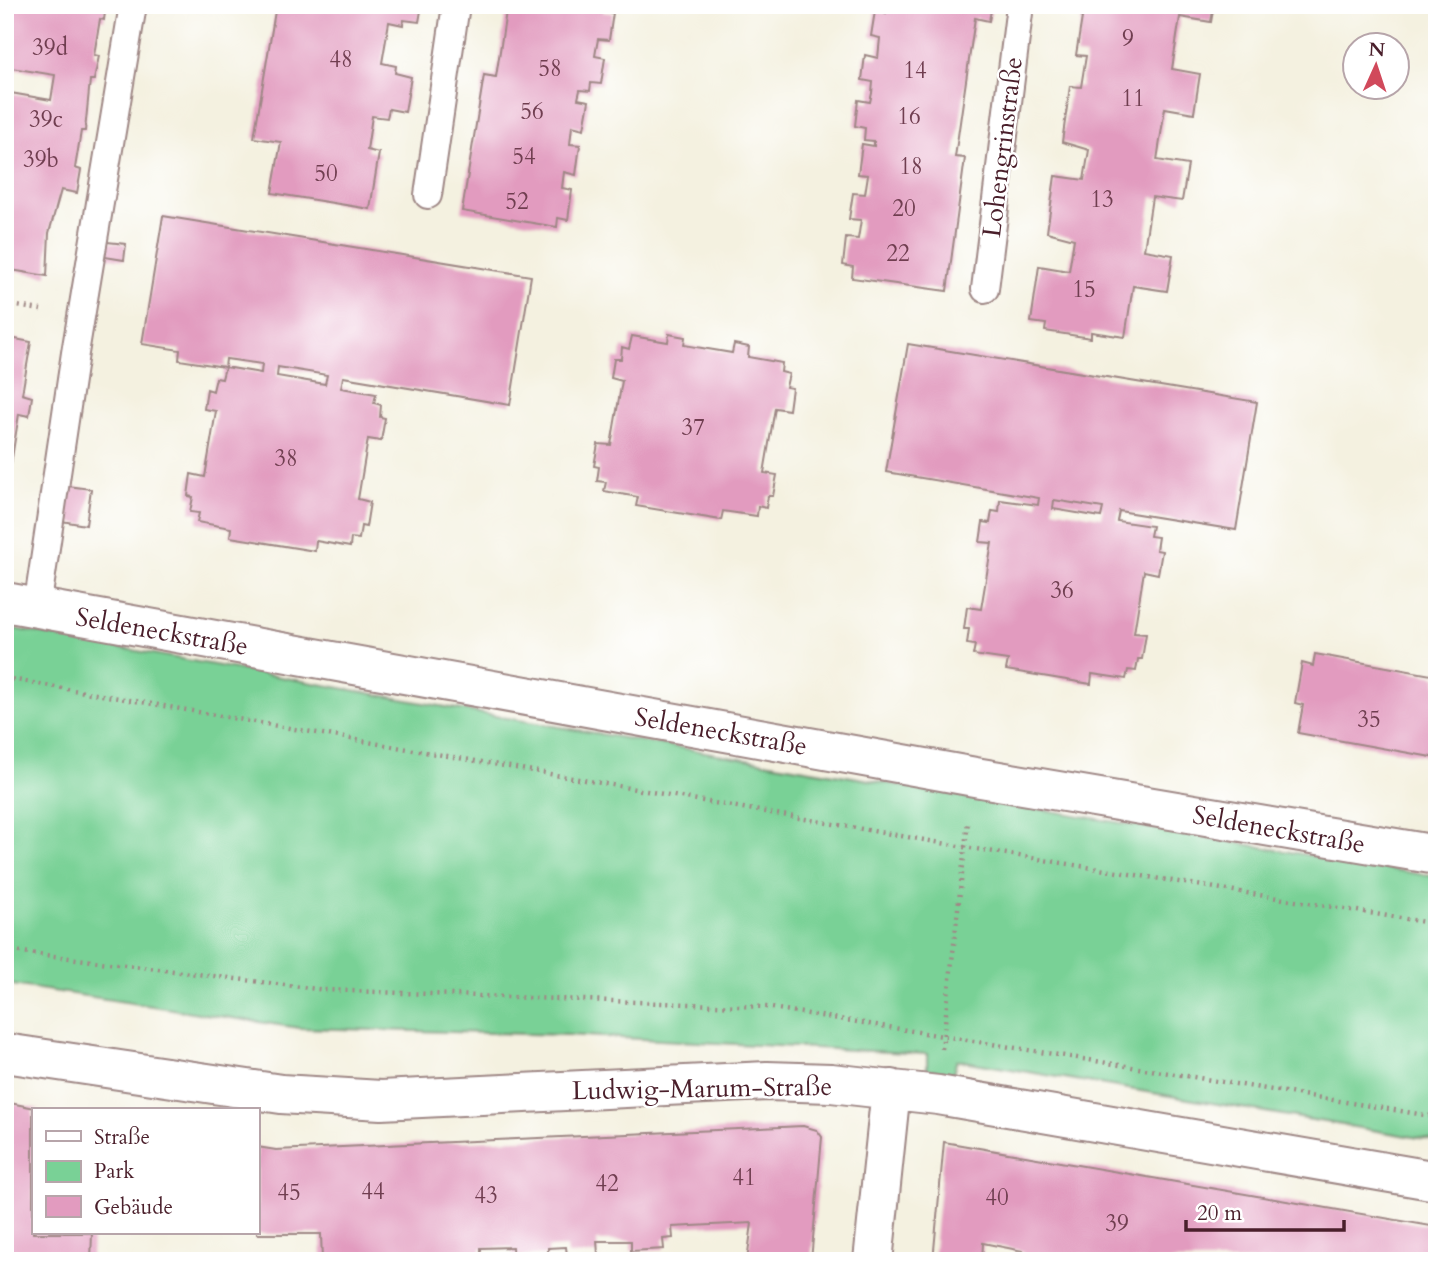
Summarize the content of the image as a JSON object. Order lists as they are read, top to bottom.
{
  "streets": {
    "street": ["Seldeneckstraße", "Ludwig-Marum-Straße"],
    "lane": ["Lohengrinstraße"]
  },
  "house_numbers": [
    "9",
    "39d",
    "48",
    "58",
    "14",
    "11",
    "56",
    "16",
    "39c",
    "54",
    "39b",
    "18",
    "50",
    "13",
    "52",
    "20",
    "22",
    "15",
    "37",
    "38",
    "36",
    "35",
    "41",
    "42",
    "44",
    "45",
    "43",
    "40",
    "39"
  ],
  "legend": ["Straße", "Park", "Gebäude"],
  "scale_bar": "20 m",
  "north": "top"
}
